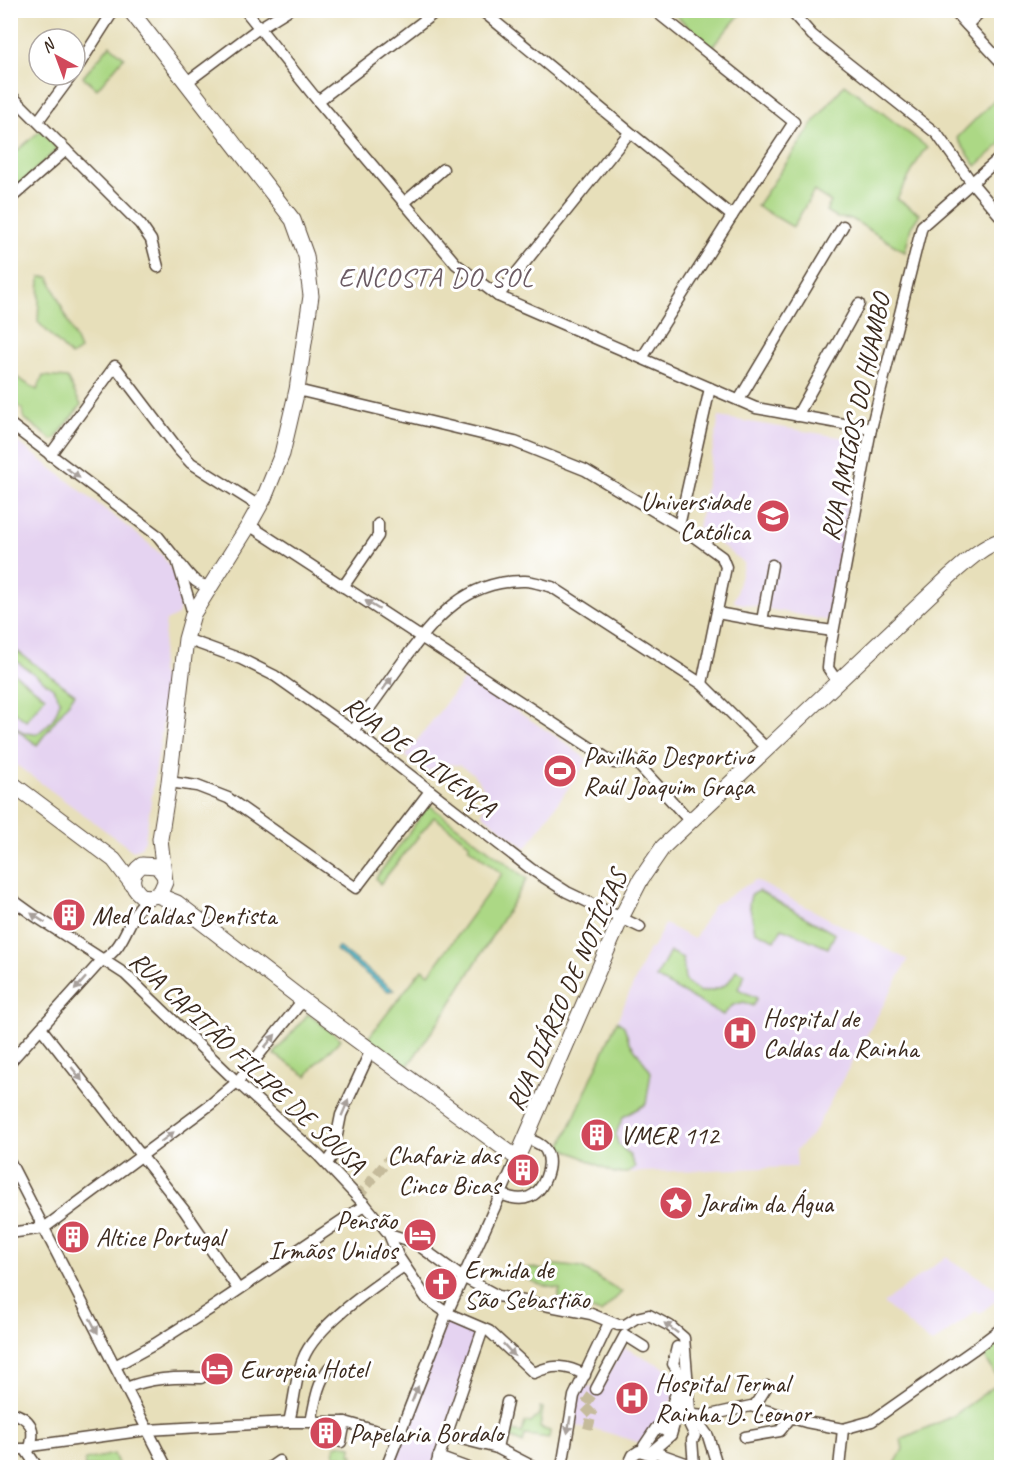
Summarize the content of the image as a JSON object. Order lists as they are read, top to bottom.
{
  "streets": {
    "main road": ["RUA DIÁRIO DE NOTÍCIAS"],
    "street": ["RUA AMIGOS DO HUAMBO", "RUA DE OLIVENÇA", "RUA CAPITÃO FILIPE DE SOUSA"]
  },
  "crossings": [
    ["RUA AMIGOS DO HUAMBO", "RUA DIÁRIO DE NOTÍCIAS"],
    ["RUA DE OLIVENÇA", "RUA DIÁRIO DE NOTÍCIAS"],
    ["RUA DIÁRIO DE NOTÍCIAS", "RUA CAPITÃO FILIPE DE SOUSA"]
  ],
  "districts": ["ENCOSTA DO SOL"],
  "places": {
    "school or university": ["Universidade Católica"],
    "sports": ["Pavilhão Desportivo Raúl Joaquim Graça"],
    "building": [
      "Med Caldas Dentista",
      "VMER 112",
      "Chafariz das Cinco Bicas",
      "Altice Portugal",
      "Papelaria Bordalo"
    ],
    "hospital": ["Hospital de Caldas da Rainha", "Hospital Termal Rainha D. Leonor"],
    "place": ["Jardim da Água"],
    "hotel": ["Pensão Irmãos Unidos", "Europeia Hotel"],
    "church": ["Ermida de São Sebastião"]
  },
  "north": "top left"
}
